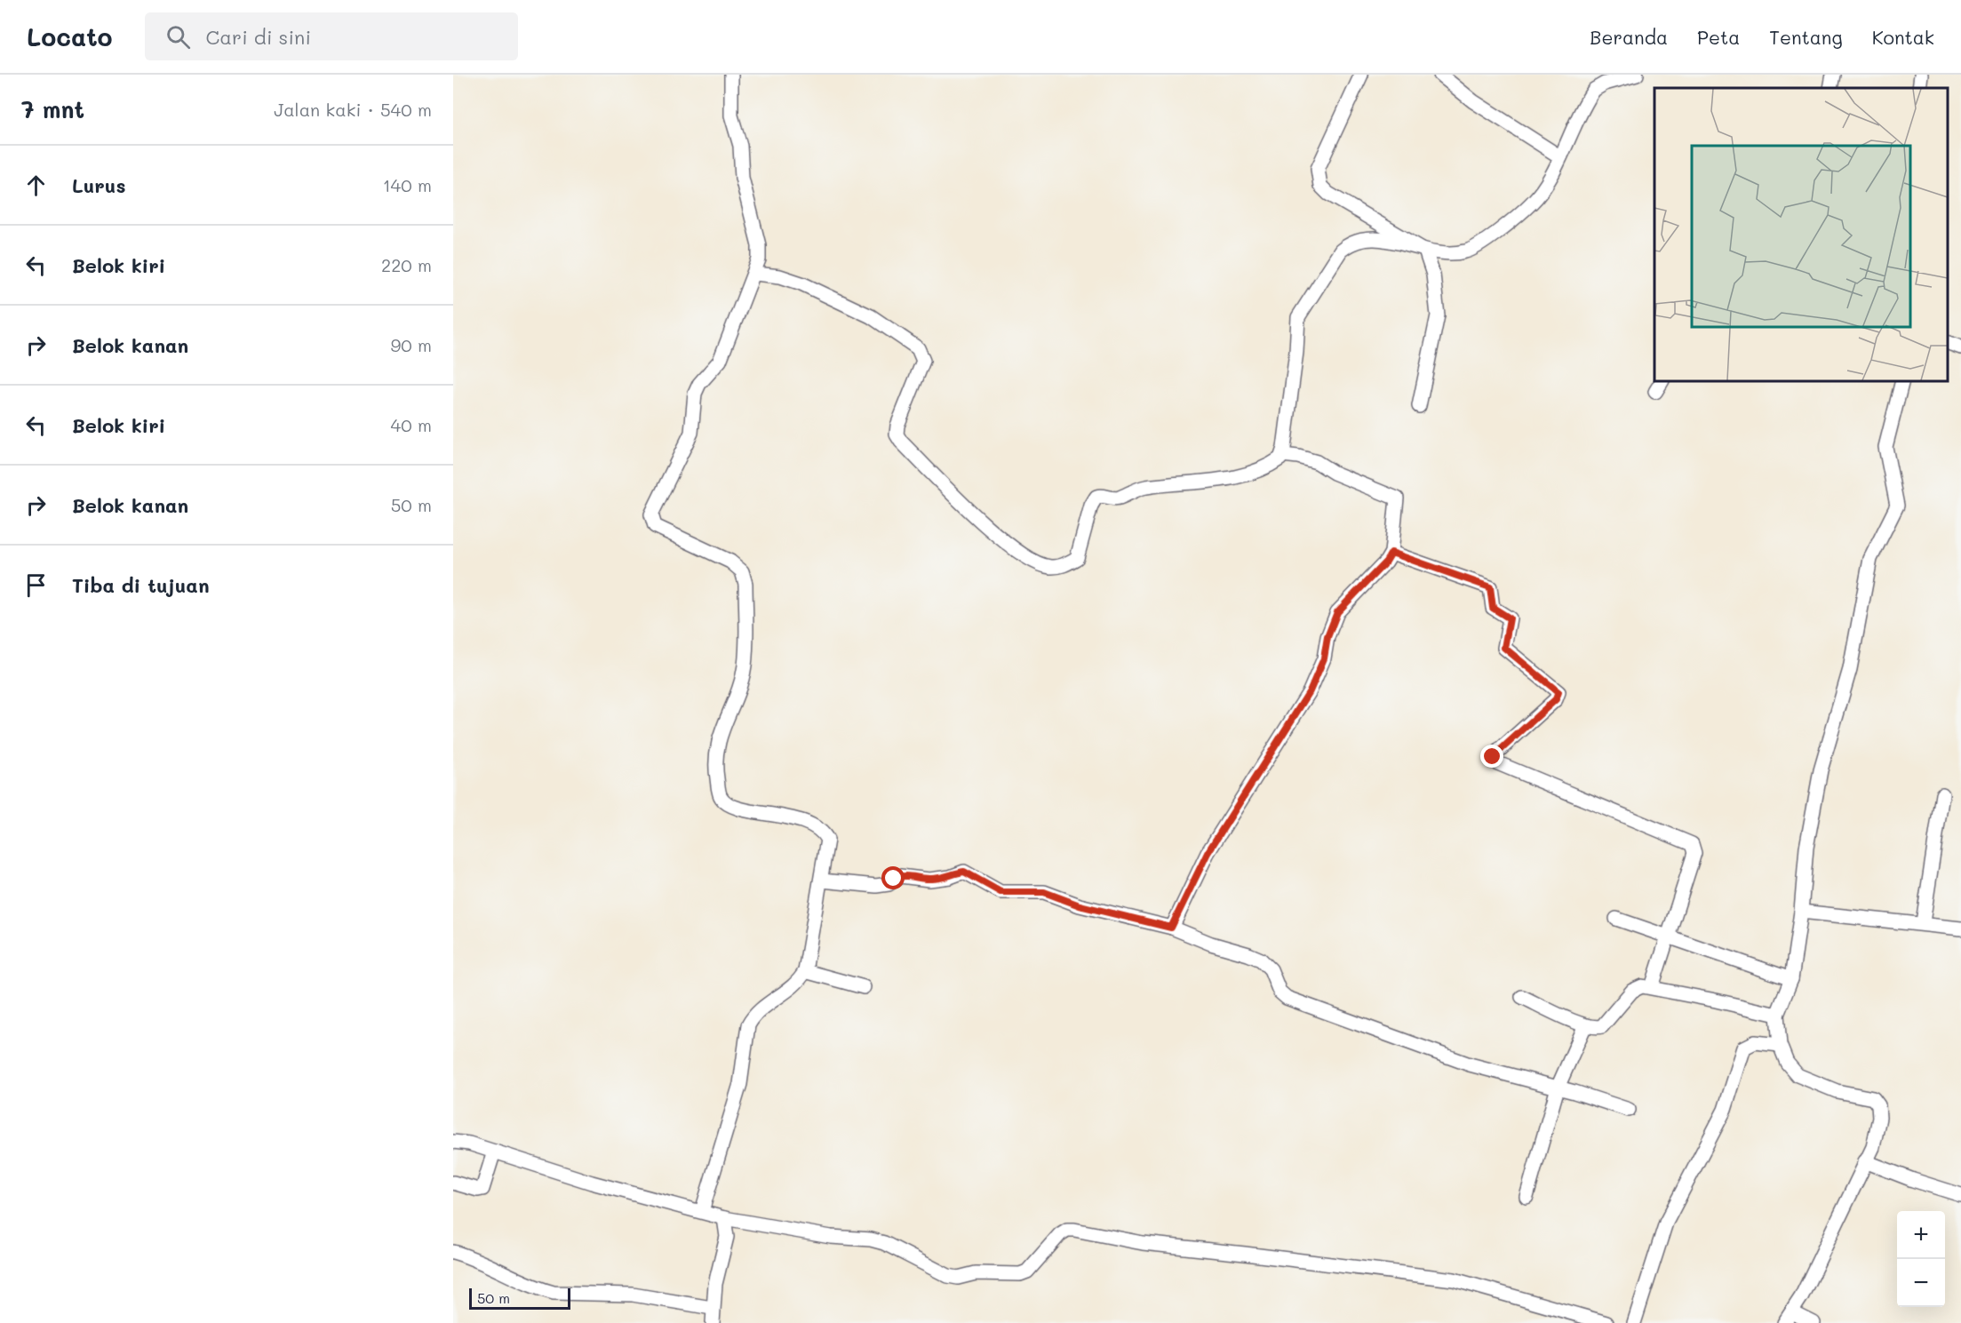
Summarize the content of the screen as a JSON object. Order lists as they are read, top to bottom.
{
  "scale_bar": "50 m",
  "page": {
    "header": "Locato",
    "search": "Cari di sini",
    "nav": [
      "Beranda",
      "Peta",
      "Tentang",
      "Kontak"
    ],
    "heading": ["7 mnt", "Jalan kaki · 540 m"],
    "list": [
      ["Lurus", "140 m"],
      ["Belok kiri", "220 m"],
      ["Belok kanan", "90 m"],
      ["Belok kiri", "40 m"],
      ["Belok kanan", "50 m"],
      "Tiba di tujuan"
    ],
    "map_buttons": ["+", "−"],
    "scale": "50 m"
  }
}
